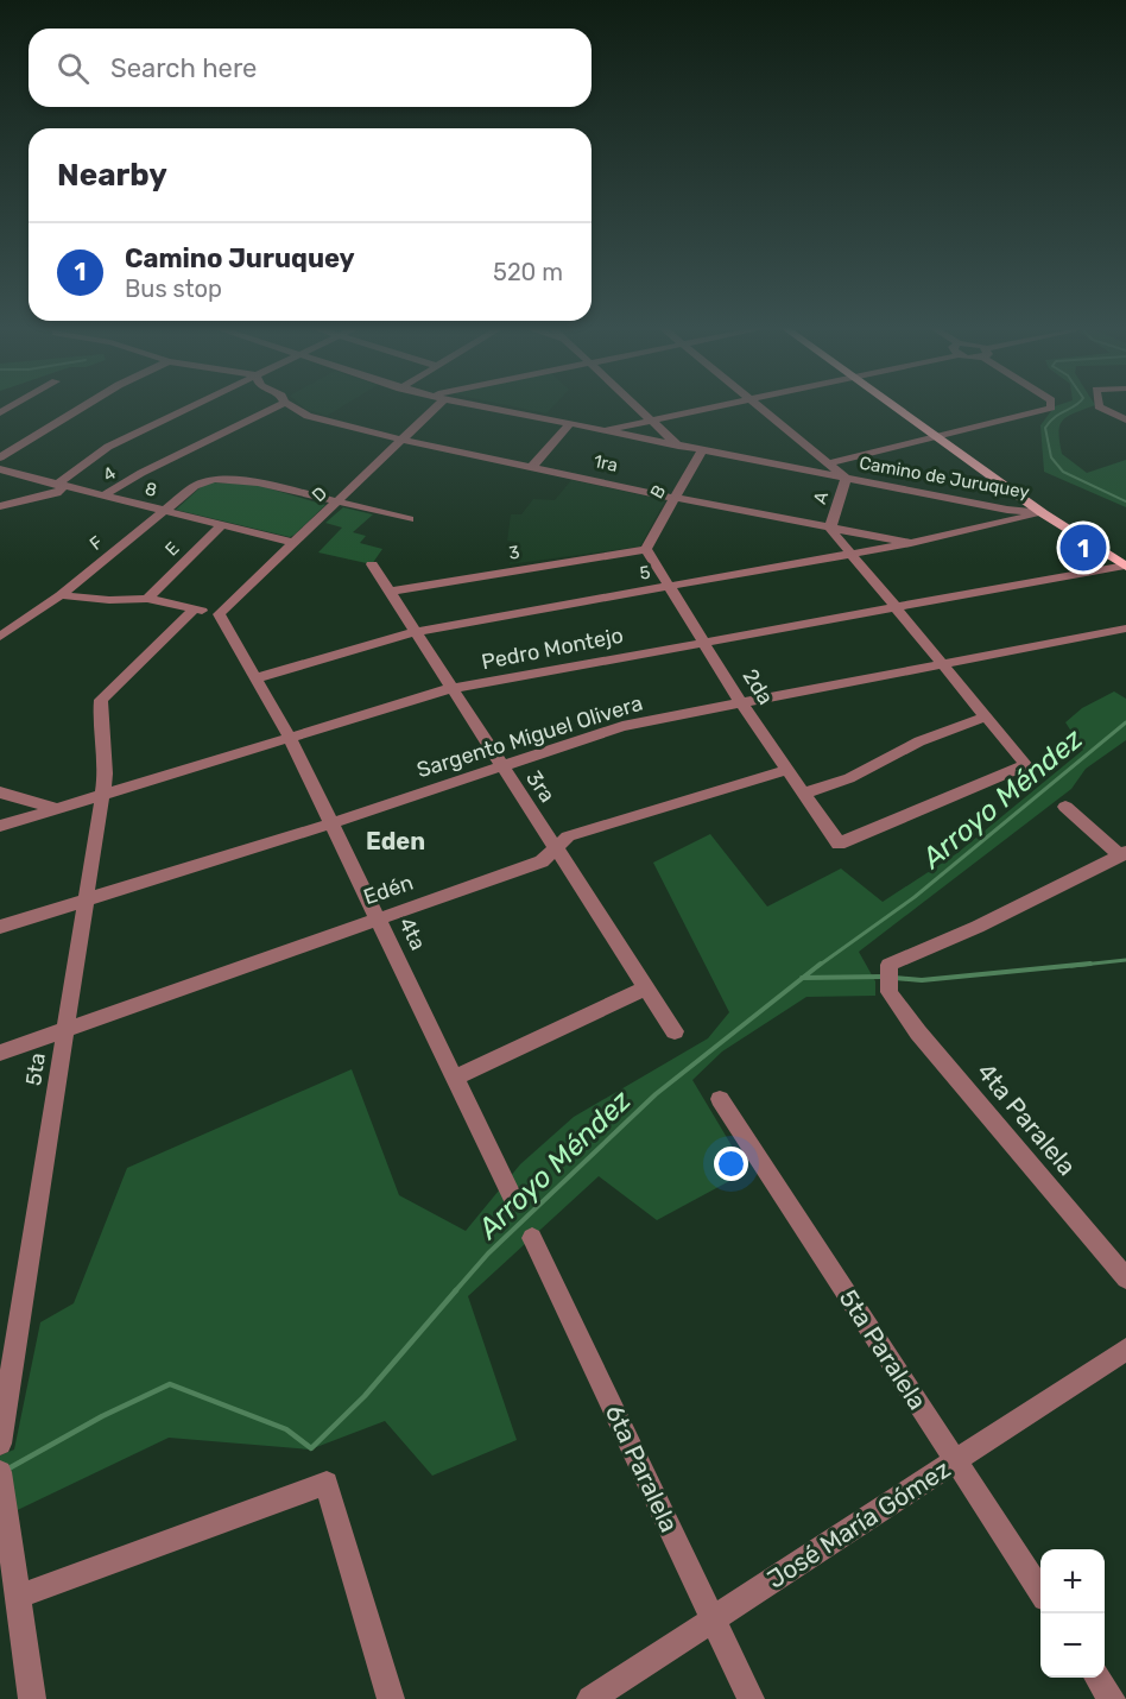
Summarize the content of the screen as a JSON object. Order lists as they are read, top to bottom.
{
  "streets": {
    "street": [
      "1ra",
      "4",
      "Camino de Juruquey",
      "8",
      "B",
      "D",
      "A",
      "F",
      "E",
      "3",
      "5",
      "Pedro Montejo",
      "2da",
      "Sargento Miguel Olivera",
      "3ra",
      "Edén",
      "4ta",
      "5ta",
      "4ta Paralela",
      "5ta Paralela",
      "6ta Paralela",
      "José María Gómez"
    ]
  },
  "crossings": [
    ["1ra", "B"],
    ["1ra", "D"],
    ["1ra", "A"],
    ["1ra", "5"],
    ["4", "8"],
    ["Camino de Juruquey", "B"],
    ["Camino de Juruquey", "A"],
    ["Camino de Juruquey", "5"],
    ["8", "D"],
    ["8", "F"],
    ["8", "E"],
    ["B", "3"],
    ["B", "2da"],
    ["D", "F"],
    ["D", "4ta"],
    ["3", "2da"],
    ["3", "3ra"],
    ["5", "2da"],
    ["5", "3ra"],
    ["5", "4ta"],
    ["Pedro Montejo", "2da"],
    ["Pedro Montejo", "3ra"],
    ["Pedro Montejo", "4ta"],
    ["Pedro Montejo", "5ta"],
    ["2da", "Sargento Miguel Olivera"],
    ["2da", "Edén"],
    ["Sargento Miguel Olivera", "3ra"],
    ["Sargento Miguel Olivera", "4ta"],
    ["Sargento Miguel Olivera", "5ta"],
    ["3ra", "Edén"],
    ["Edén", "4ta"],
    ["Edén", "5ta"],
    ["5ta Paralela", "José María Gómez"],
    ["6ta Paralela", "José María Gómez"]
  ],
  "districts": ["Eden"],
  "water": ["Arroyo Méndez"],
  "page": {
    "search": "Search here",
    "heading": "Nearby",
    "list": [
      {
        "mark": "1",
        "name": "Camino Juruquey",
        "note": "Bus stop",
        "value": "520 m"
      }
    ],
    "pins": "1",
    "map_buttons": ["+", "−"]
  }
}
